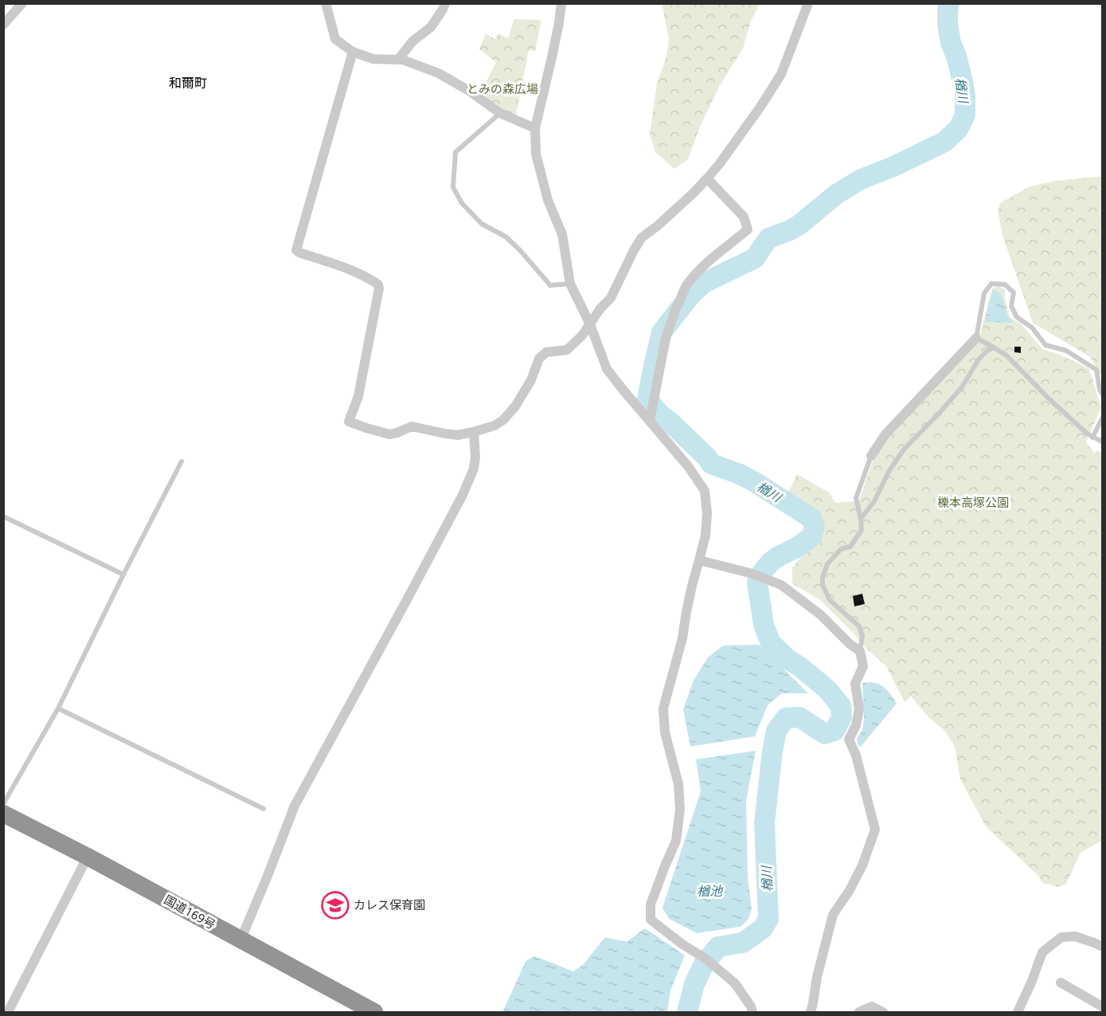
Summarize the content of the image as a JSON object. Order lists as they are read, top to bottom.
{
  "streets": {
    "highway": ["国道169号"]
  },
  "districts": ["和爾町"],
  "water": ["楢川", "楢池"],
  "parks": ["とみの森広場", "櫟本高塚公園"],
  "places": {
    "school or university": ["カレス保育園"]
  }
}
